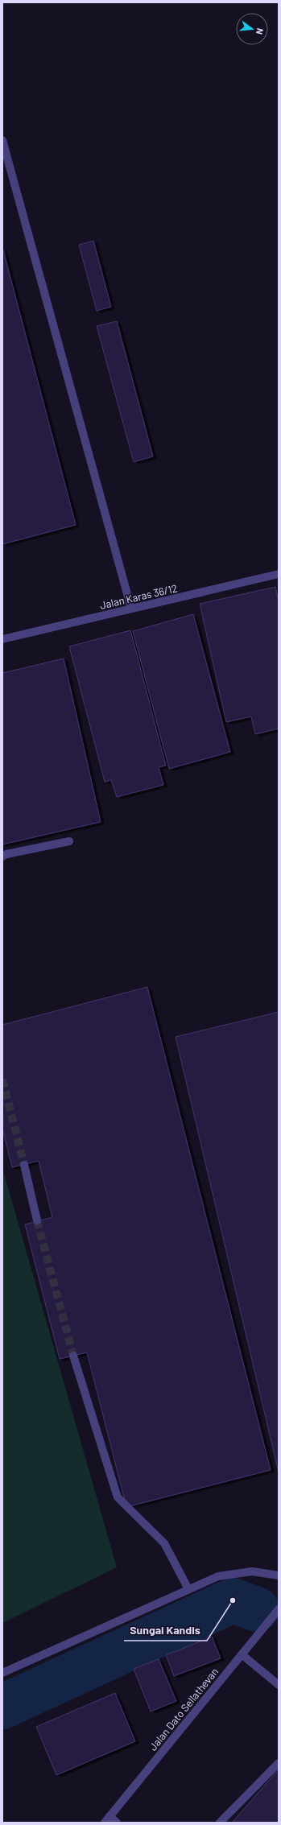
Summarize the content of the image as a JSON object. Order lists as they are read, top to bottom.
{
  "streets": {
    "street": ["Jalan Karas 36/12", "Jalan Dato Sellathevan"]
  },
  "places": ["Sungai Kandis"],
  "north": "right"
}
